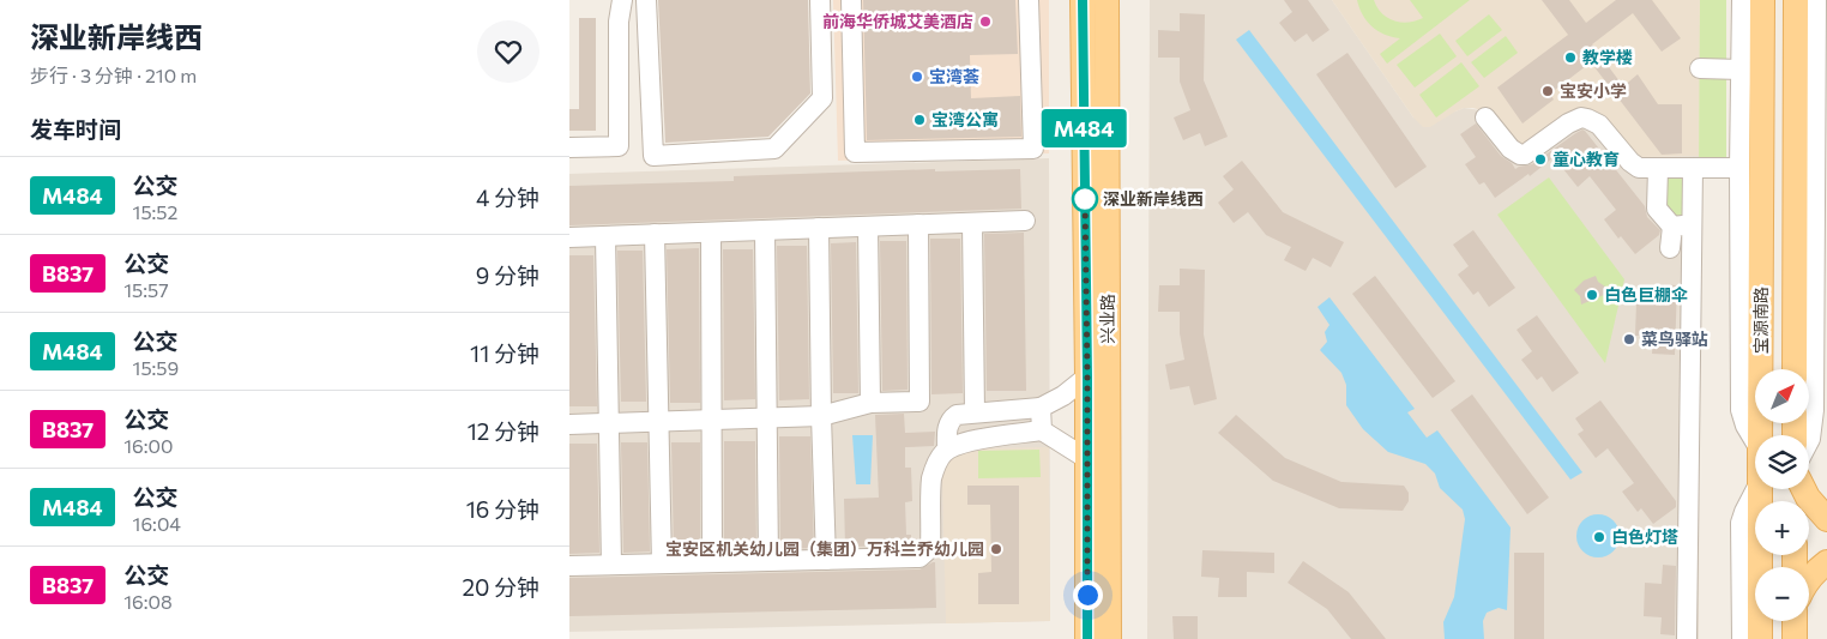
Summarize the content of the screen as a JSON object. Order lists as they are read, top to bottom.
{
  "streets": {
    "main road": ["兴业路", "宝源南路"]
  },
  "places": [
    "前海华侨城艾美酒店",
    "教学楼",
    "宝湾荟",
    "宝安小学",
    "宝湾公寓",
    "童心教育",
    "深业新岸线西",
    "白色巨棚伞",
    "菜鸟驿站",
    "白色灯塔",
    "宝安区机关幼儿园（集团）万科兰乔幼儿园"
  ],
  "lines": ["bus line M484"],
  "north": "top right",
  "page": {
    "heading": [
      ["深业新岸线西", "步行 · 3 分钟 · 210 m"],
      "发车时间"
    ],
    "on_map": "M484",
    "list": [
      {
        "mark": "M484",
        "name": "公交",
        "note": "15:52",
        "value": "4 分钟"
      },
      {
        "mark": "B837",
        "name": "公交",
        "note": "15:57",
        "value": "9 分钟"
      },
      {
        "mark": "M484",
        "name": "公交",
        "note": "15:59",
        "value": "11 分钟"
      },
      {
        "mark": "B837",
        "name": "公交",
        "note": "16:00",
        "value": "12 分钟"
      },
      {
        "mark": "M484",
        "name": "公交",
        "note": "16:04",
        "value": "16 分钟"
      },
      {
        "mark": "B837",
        "name": "公交",
        "note": "16:08",
        "value": "20 分钟"
      }
    ],
    "map_buttons": ["+", "−"]
  }
}
